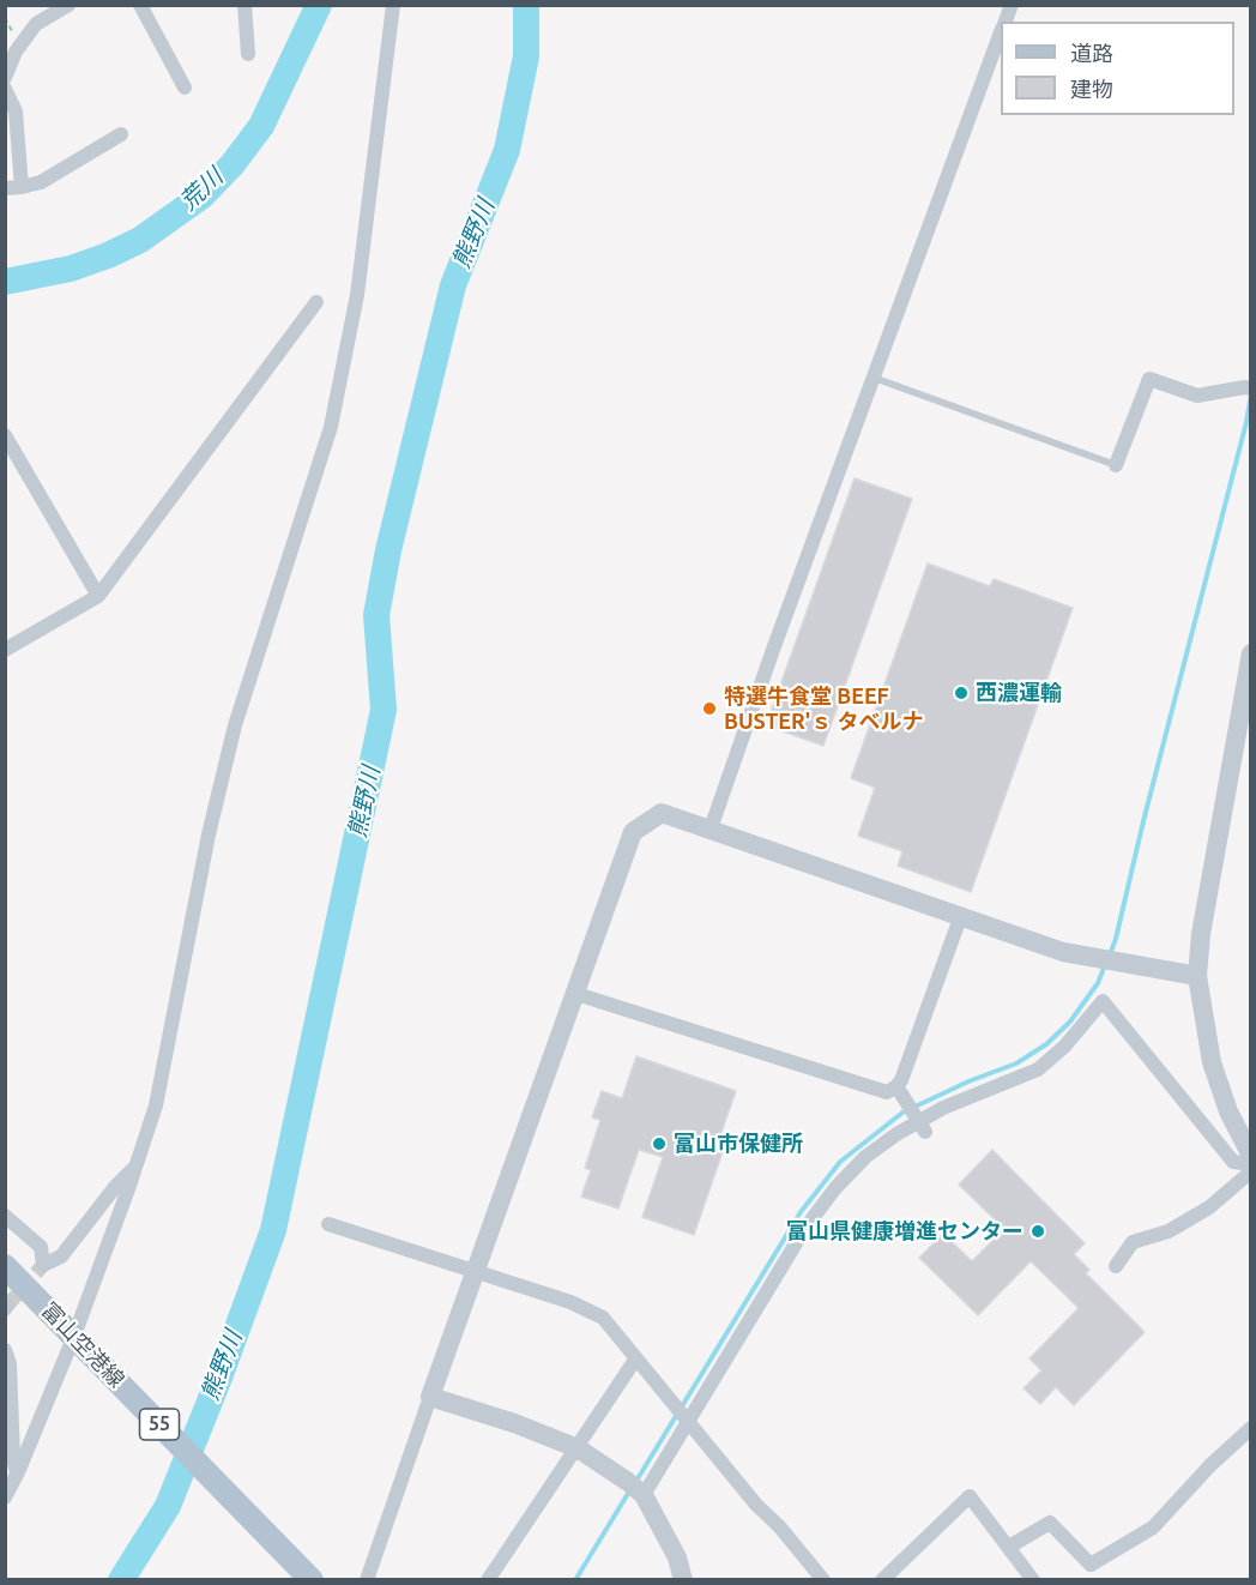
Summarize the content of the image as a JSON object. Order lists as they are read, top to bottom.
{
  "streets": {
    "main road": ["富山空港線", "55"]
  },
  "water": ["荒川", "熊野川"],
  "places": [
    "西濃運輸",
    "特選牛食堂 BEEF BUSTER'ｓ タベルナ",
    "富山市保健所",
    "富山県健康増進センター"
  ],
  "legend": ["道路", "建物"]
}
